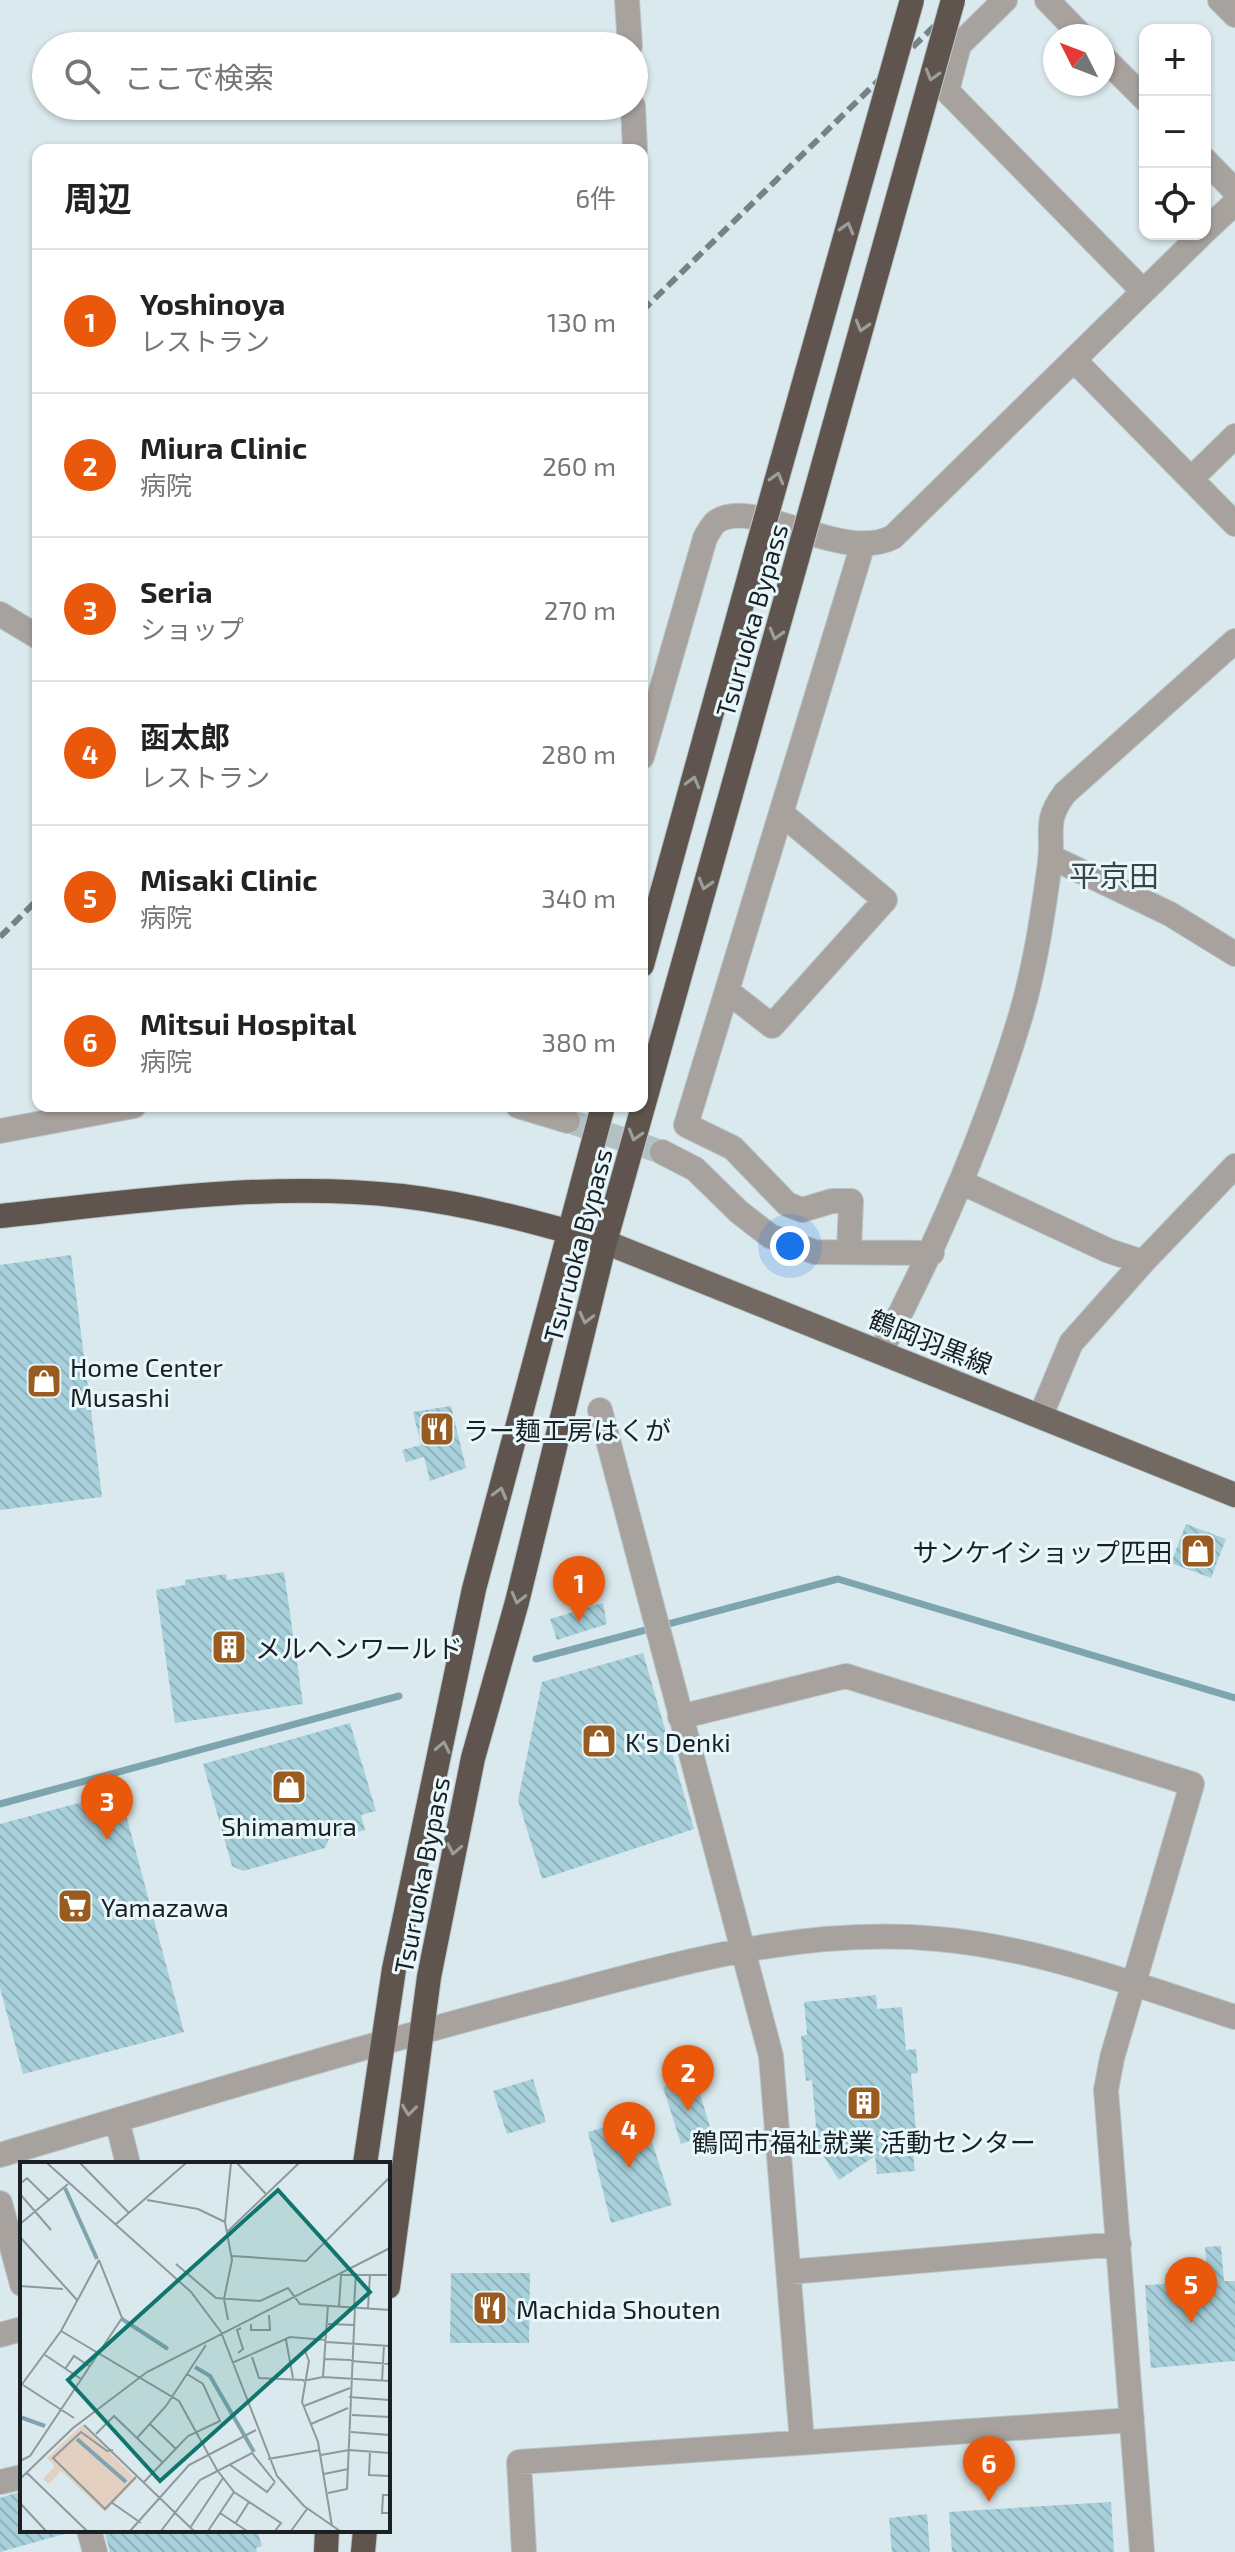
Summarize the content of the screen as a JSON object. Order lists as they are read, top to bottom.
{
  "streets": {
    "highway": ["Tsuruoka Bypass"],
    "main road": ["鶴岡羽黒線"]
  },
  "crossings": [
    ["Tsuruoka Bypass", "鶴岡羽黒線"]
  ],
  "districts": ["平京田"],
  "places": {
    "shop": [
      "Home Center Musashi",
      "サンケイショップ匹田",
      "K's Denki",
      "Shimamura"
    ],
    "restaurant": ["ラー麺工房はくが", "Machida Shouten"],
    "building": ["メルヘンワールド", "鶴岡市福祉就業 活動センター"],
    "supermarket": ["Yamazawa"]
  },
  "north": "top left",
  "page": {
    "map_buttons": ["+", "−"],
    "search": "ここで検索",
    "heading": ["周辺", "6件"],
    "list": [
      {
        "mark": "1",
        "name": "Yoshinoya",
        "note": "レストラン",
        "value": "130 m"
      },
      {
        "mark": "2",
        "name": "Miura Clinic",
        "note": "病院",
        "value": "260 m"
      },
      {
        "mark": "3",
        "name": "Seria",
        "note": "ショップ",
        "value": "270 m"
      },
      {
        "mark": "4",
        "name": "函太郎",
        "note": "レストラン",
        "value": "280 m"
      },
      {
        "mark": "5",
        "name": "Misaki Clinic",
        "note": "病院",
        "value": "340 m"
      },
      {
        "mark": "6",
        "name": "Mitsui Hospital",
        "note": "病院",
        "value": "380 m"
      }
    ],
    "pins": [
      "1",
      "3",
      "2",
      "4",
      "5",
      "6"
    ]
  }
}
